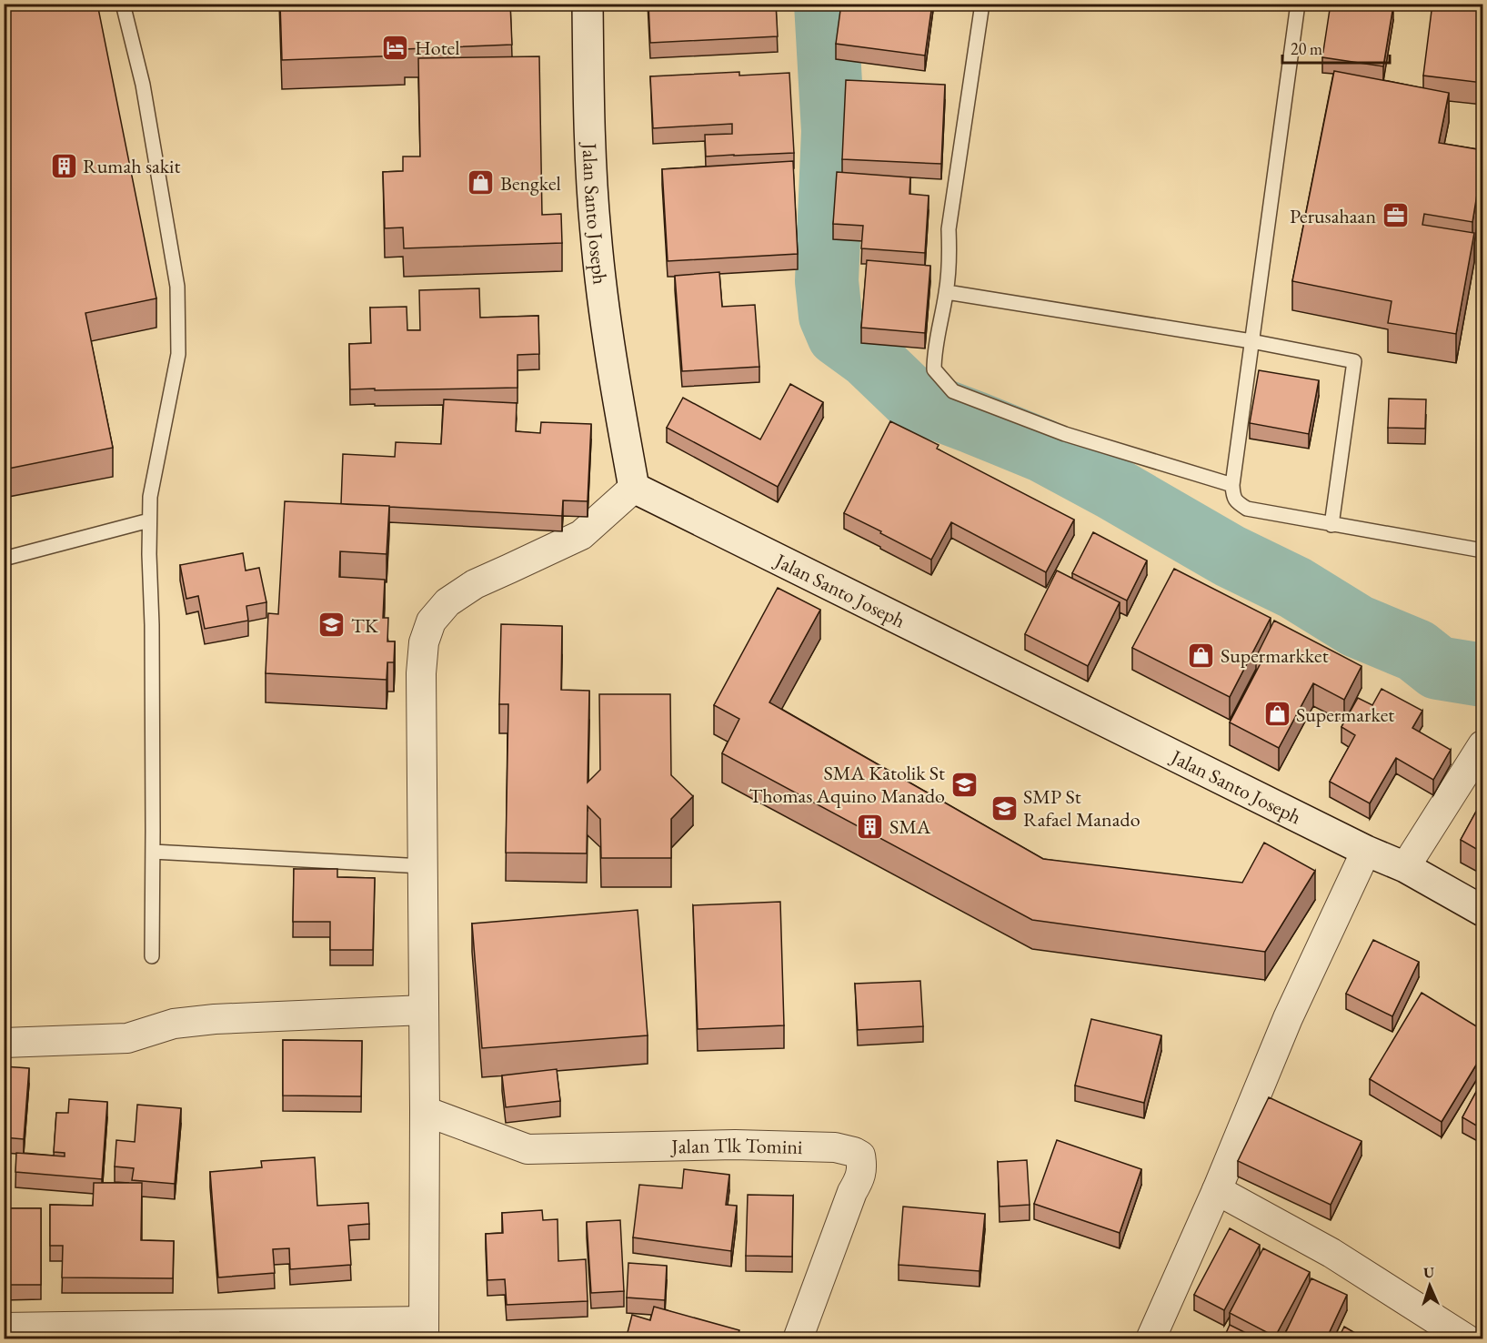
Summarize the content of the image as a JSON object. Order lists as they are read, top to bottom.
{
  "streets": {
    "main road": ["Jalan Santo Joseph"],
    "street": ["Jalan Tlk Tomini"]
  },
  "places": {
    "hotel": ["Hotel"],
    "building": ["Rumah sakit", "SMA"],
    "shop": ["Bengkel", "Supermarkket", "Supermarket"],
    "office": ["Perusahaan"],
    "school or university": ["TK", "SMA Katolik St Thomas Aquino Manado", "SMP St Rafael Manado"]
  },
  "scale_bar": "20 m",
  "north": "top"
}
